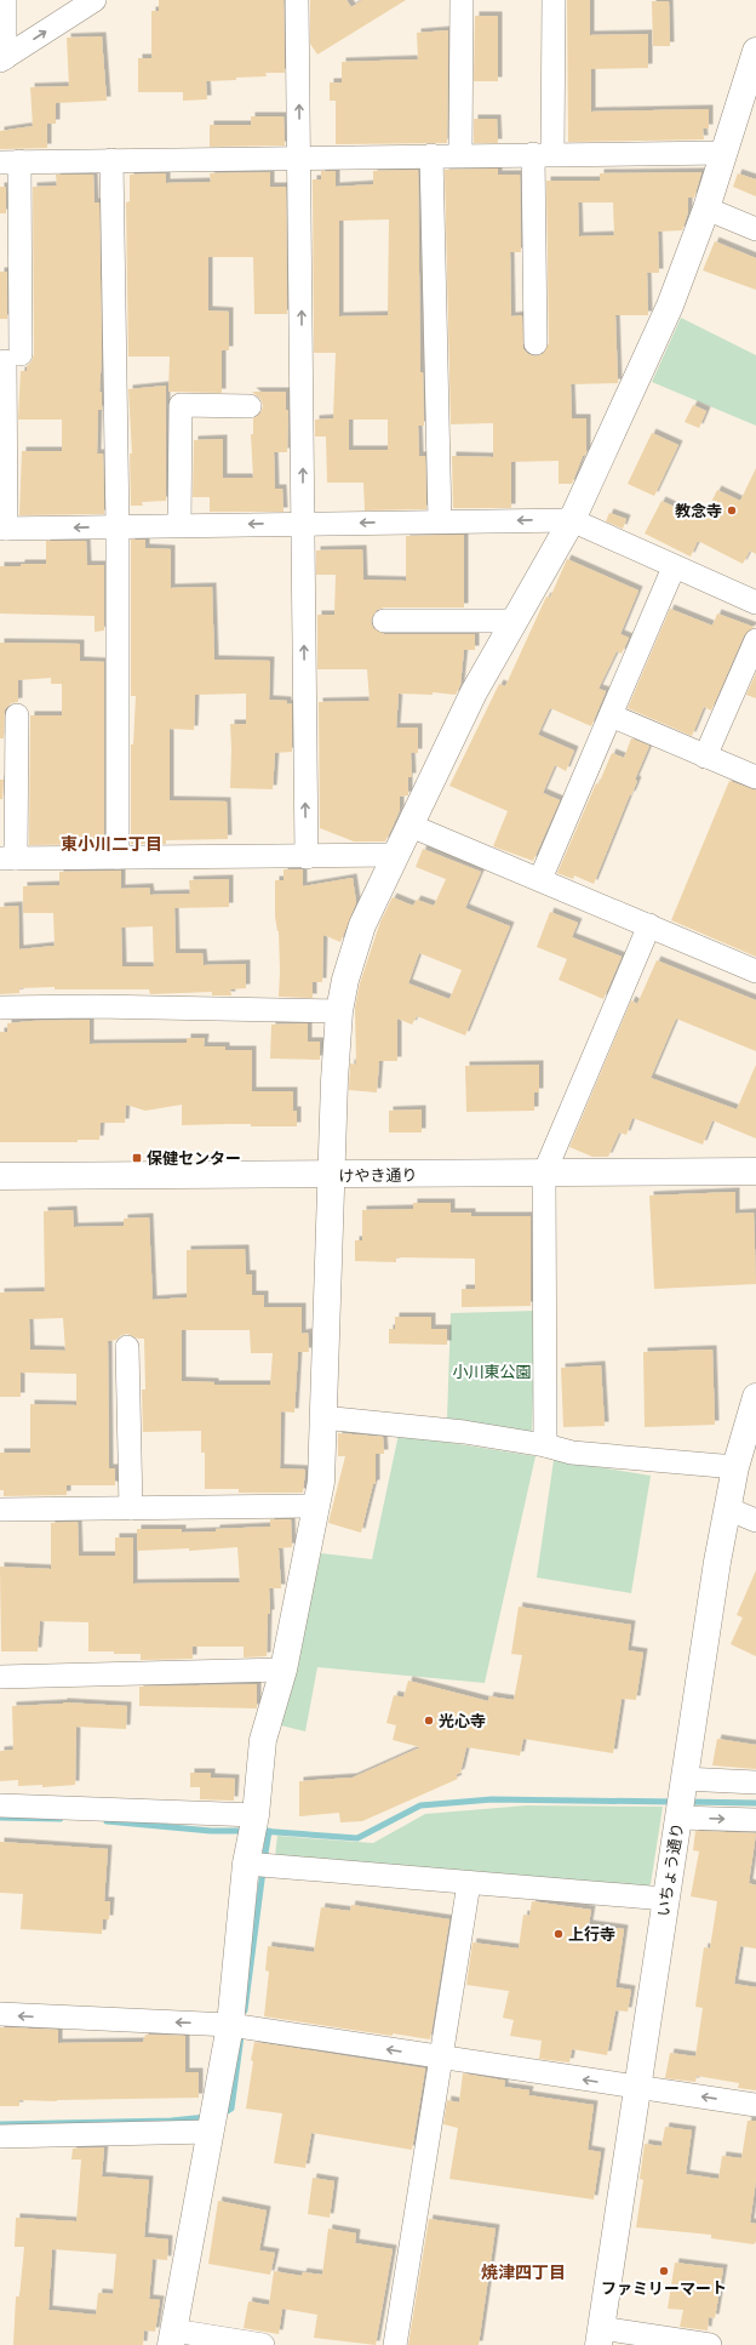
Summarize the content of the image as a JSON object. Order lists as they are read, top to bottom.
{
  "streets": {
    "street": ["けやき通り", "いちょう通り"]
  },
  "districts": ["東小川二丁目", "焼津四丁目"],
  "parks": ["小川東公園"],
  "places": {
    "other": [
      "教念寺",
      "光心寺",
      "上行寺",
      "ファミリーマート"
    ],
    "transit": ["保健センター"]
  }
}
